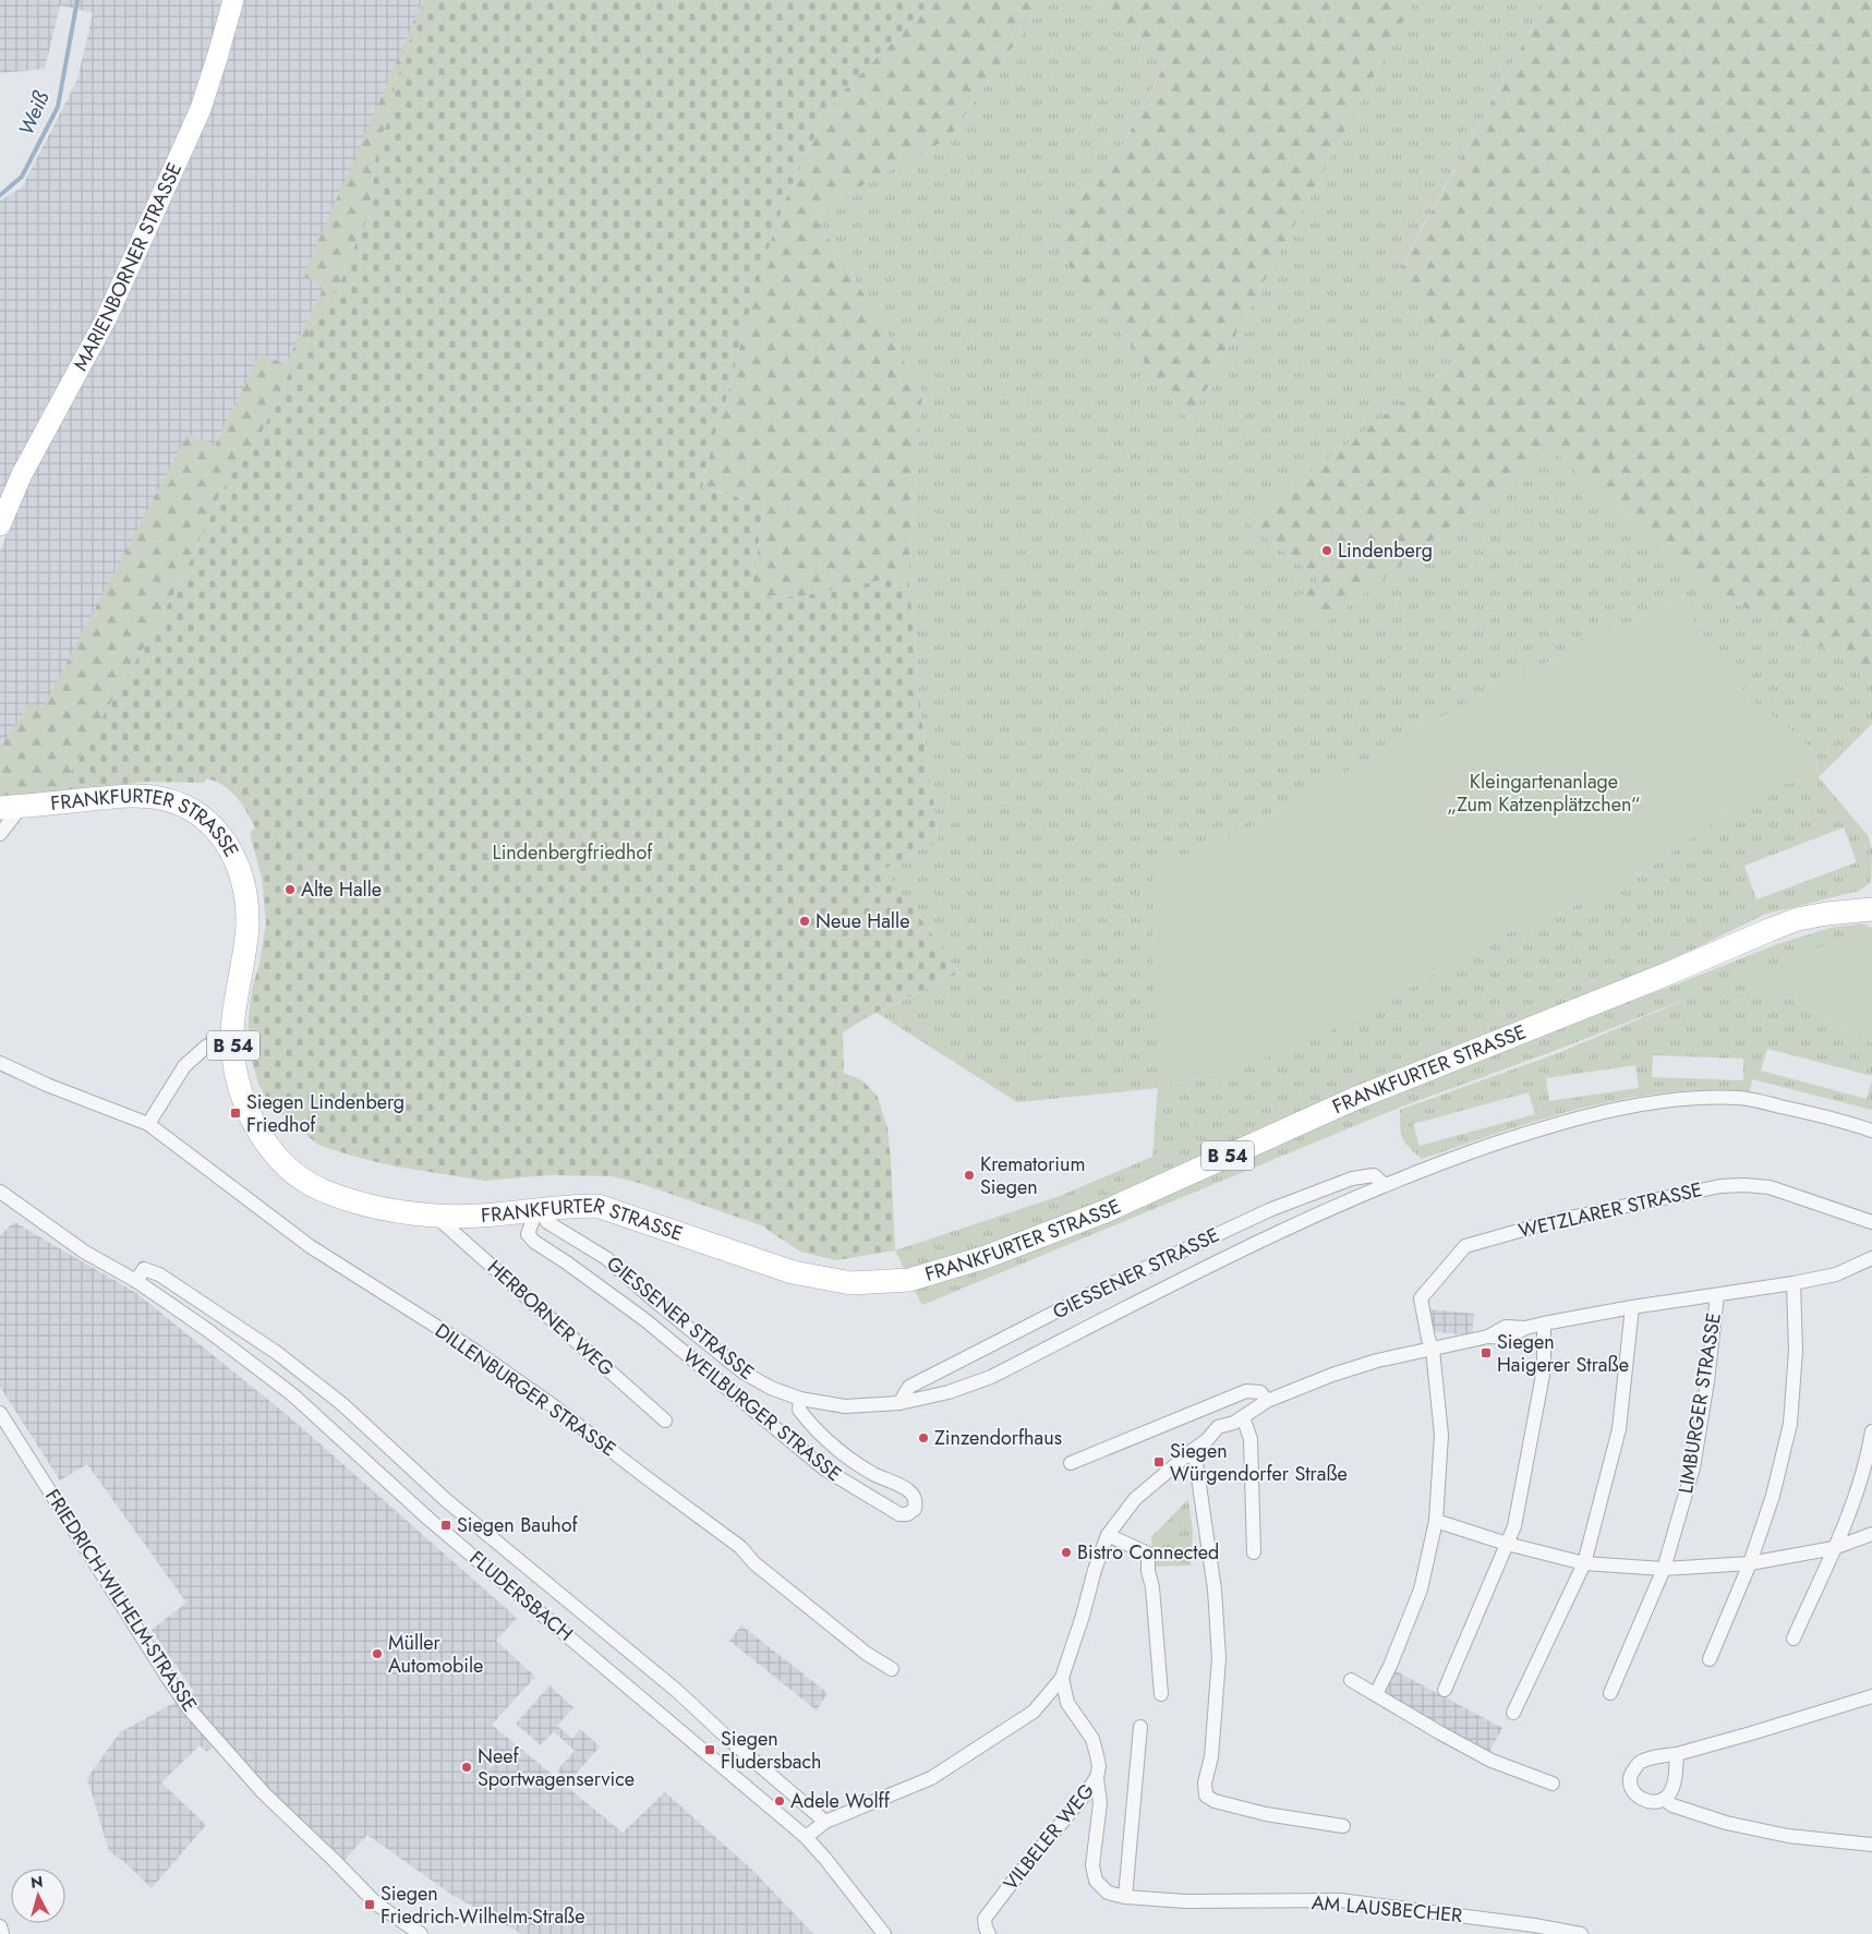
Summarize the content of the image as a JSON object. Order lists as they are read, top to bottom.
{
  "streets": {
    "main road": ["MARIENBORNER STRASSE", "FRANKFURTER STRASSE", "B 54"],
    "street": [
      "WETZLARER STRASSE",
      "GIESSENER STRASSE",
      "HERBORNER WEG",
      "DILLENBURGER STRASSE",
      "LIMBURGER STRASSE",
      "WEILBURGER STRASSE",
      "FLUDERSBACH",
      "FRIEDRICH-WILHELM-STRASSE",
      "VILBELER WEG",
      "AM LAUSBECHER"
    ]
  },
  "crossings": [
    ["FRANKFURTER STRASSE", "GIESSENER STRASSE"],
    ["FRANKFURTER STRASSE", "HERBORNER WEG"],
    ["FRANKFURTER STRASSE", "WEILBURGER STRASSE"],
    ["GIESSENER STRASSE", "WEILBURGER STRASSE"],
    ["VILBELER WEG", "AM LAUSBECHER"]
  ],
  "water": ["Weiß"],
  "parks": ["Kleingartenanlage „Zum Katzenplätzchen“", "Lindenbergfriedhof"],
  "places": {
    "other": [
      "Lindenberg",
      "Alte Halle",
      "Neue Halle",
      "Krematorium Siegen",
      "Zinzendorfhaus",
      "Bistro Connected",
      "Müller Automobile",
      "Neef Sportwagenservice",
      "Adele Wolff"
    ],
    "transit": [
      "Siegen Lindenberg Friedhof",
      "Siegen Haigerer Straße",
      "Siegen Würgendorfer Straße",
      "Siegen Bauhof",
      "Siegen Fludersbach",
      "Siegen Friedrich-Wilhelm-Straße"
    ]
  },
  "north": "top"
}
